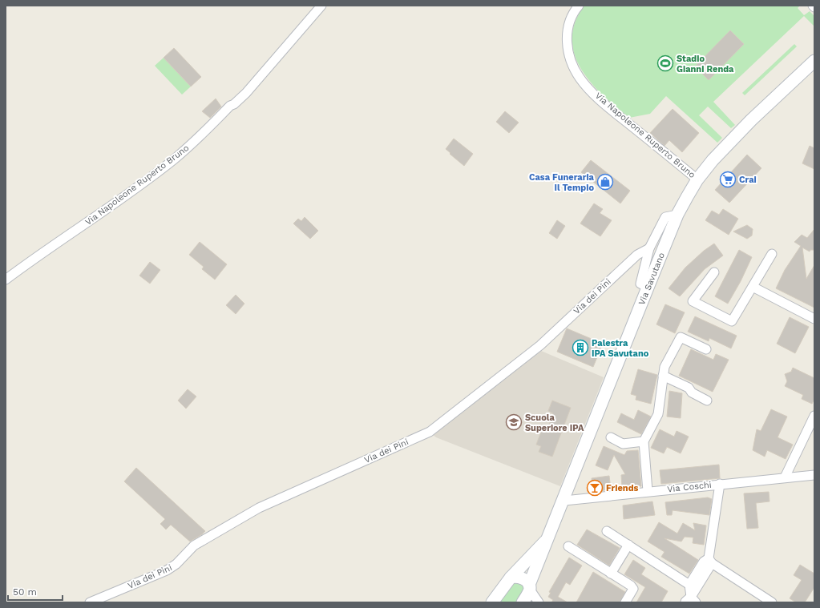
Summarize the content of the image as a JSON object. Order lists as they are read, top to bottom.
{
  "streets": {
    "street": [
      "Via Napoleone Ruperto Bruno",
      "Via Savutano",
      "Via dei Pini",
      "Via Coschi"
    ]
  },
  "crossings": [
    ["Via Napoleone Ruperto Bruno", "Via Savutano"],
    ["Via Savutano", "Via Coschi"]
  ],
  "places": {
    "sports": ["Stadio Gianni Renda"],
    "supermarket": ["Crai"],
    "shop": ["Casa Funeraria Il Tempio"],
    "building": ["Palestra IPA Savutano"],
    "school or university": ["Scuola Superiore IPA"],
    "bar": ["Friends"]
  },
  "scale_bar": "50 m"
}
